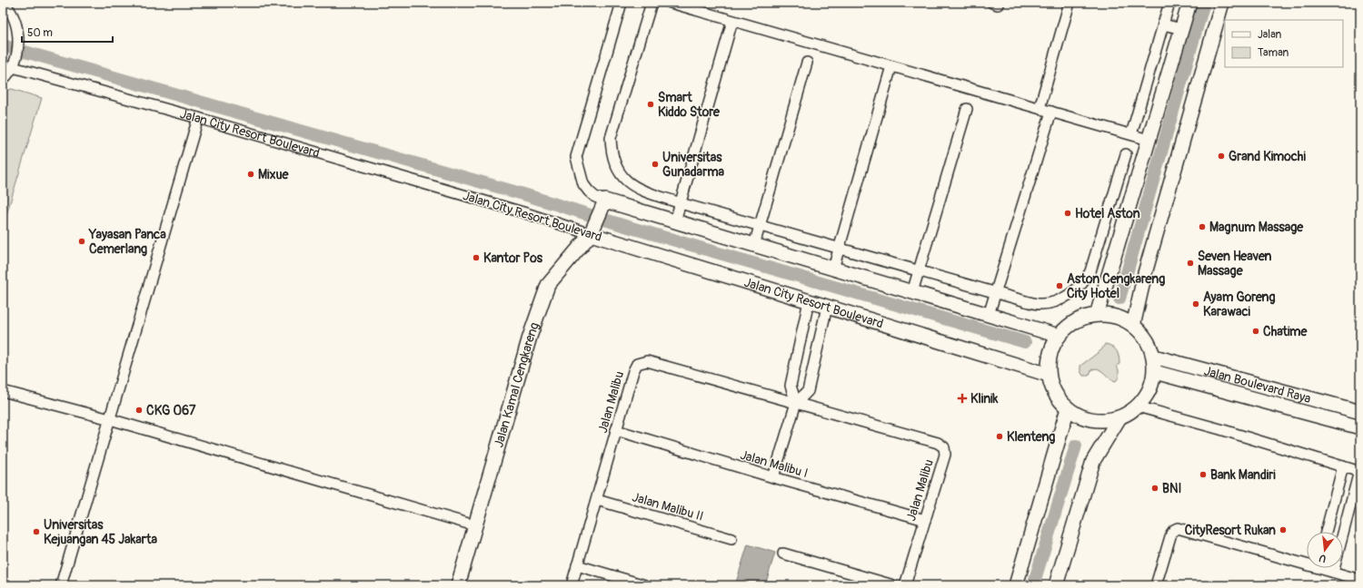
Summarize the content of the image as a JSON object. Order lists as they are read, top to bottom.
{
  "streets": {
    "street": [
      "Jalan City Resort Boulevard",
      "Jalan Kamal Cengkareng",
      "Jalan Boulevard Raya",
      "Jalan Malibu",
      "Jalan Malibu I",
      "Jalan Malibu II"
    ]
  },
  "crossings": [
    ["Jalan City Resort Boulevard", "Jalan Kamal Cengkareng"],
    ["Jalan City Resort Boulevard", "Jalan Boulevard Raya"],
    ["Jalan Malibu", "Jalan Malibu I"],
    ["Jalan Malibu", "Jalan Malibu II"]
  ],
  "places": {
    "other": [
      "Smart Kiddo Store",
      "Grand Kimochi",
      "Universitas Gunadarma",
      "Mixue",
      "Hotel Aston",
      "Magnum Massage",
      "Yayasan Panca Cemerlang",
      "Kantor Pos",
      "Seven Heaven Massage",
      "Aston Cengkareng City Hotel",
      "Ayam Goreng Karawaci",
      "Chatime",
      "CKG 067",
      "Klenteng",
      "Bank Mandiri",
      "BNI",
      "CityResort Rukan",
      "Universitas Kejuangan 45 Jakarta"
    ],
    "health": ["Klinik"]
  },
  "legend": ["Jalan", "Taman"],
  "scale_bar": "50 m",
  "north": "bottom"
}
